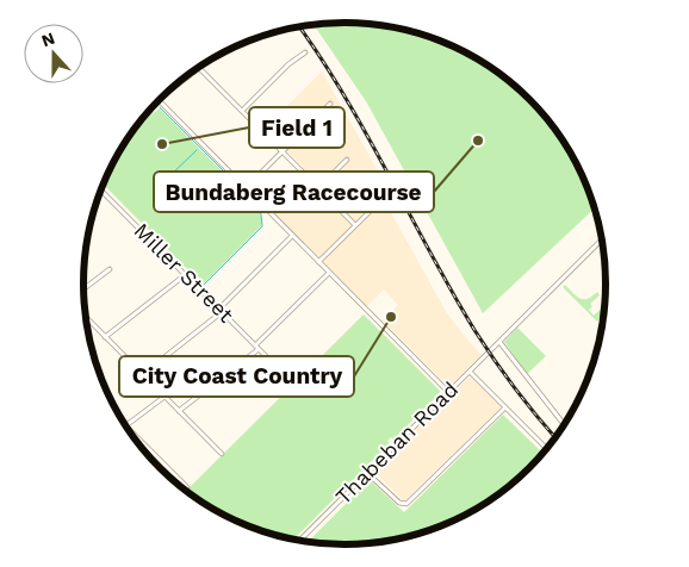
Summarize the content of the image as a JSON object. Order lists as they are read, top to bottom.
{
  "streets": {
    "street": ["Miller Street", "Thabeban Road"]
  },
  "places": ["Bundaberg Racecourse", "Field 1", "City Coast Country"],
  "north": "top"
}
